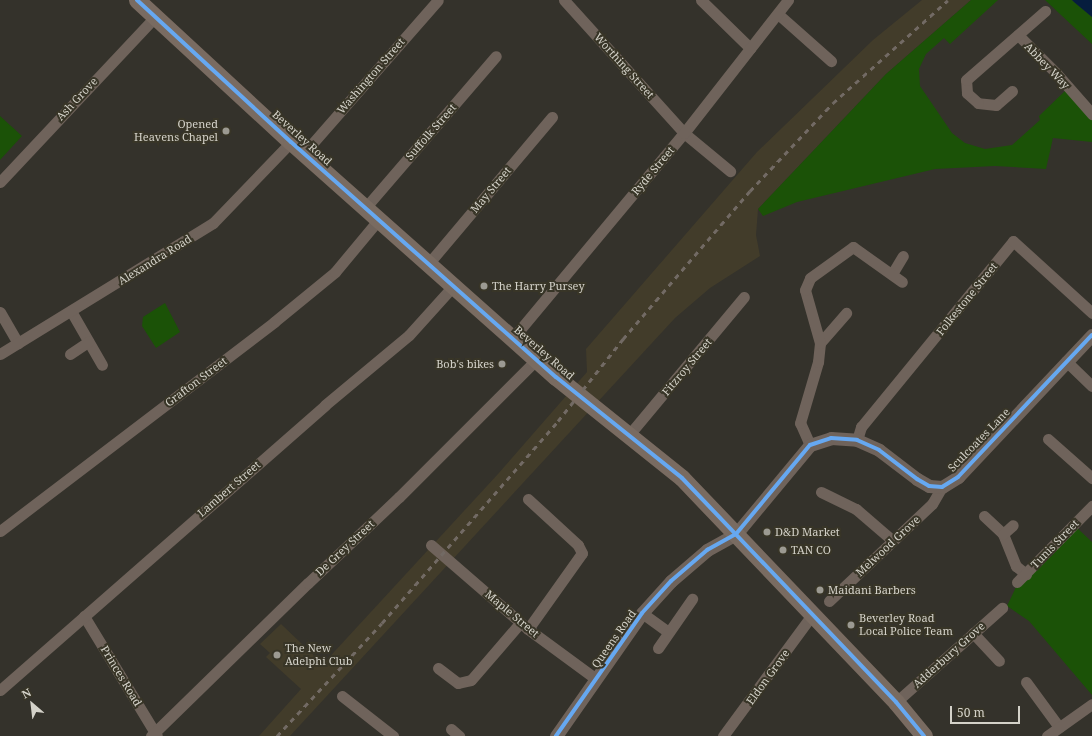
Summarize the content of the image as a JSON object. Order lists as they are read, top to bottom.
{
  "streets": {
    "main road": ["Beverley Road"],
    "street": [
      "Worthing Street",
      "Abbey Way",
      "Washington Street",
      "Ash Grove",
      "Suffolk Street",
      "Ryde Street",
      "May Street",
      "Alexandra Road",
      "Folkestone Street",
      "Fitzroy Street",
      "Grafton Street",
      "Sculcoates Lane",
      "Lambert Street",
      "Tunis Street",
      "Melwood Grove",
      "De Grey Street",
      "Maple Street",
      "Queens Road",
      "Adderbury Grove",
      "Princes Road",
      "Eldon Grove"
    ]
  },
  "crossings": [
    ["Worthing Street", "Ryde Street"],
    ["Washington Street", "Beverley Road"],
    ["Washington Street", "Alexandra Road"],
    ["Ash Grove", "Beverley Road"],
    ["Suffolk Street", "Beverley Road"],
    ["Beverley Road", "Ryde Street"],
    ["Beverley Road", "May Street"],
    ["Beverley Road", "Alexandra Road"],
    ["Beverley Road", "Fitzroy Street"],
    ["Beverley Road", "Grafton Street"],
    ["Beverley Road", "Lambert Street"],
    ["Beverley Road", "De Grey Street"],
    ["Beverley Road", "Queens Road"],
    ["Beverley Road", "Adderbury Grove"],
    ["Beverley Road", "Eldon Grove"],
    ["Sculcoates Lane", "Melwood Grove"],
    ["Lambert Street", "Princes Road"],
    ["De Grey Street", "Princes Road"],
    ["Maple Street", "Queens Road"]
  ],
  "places": [
    "Opened Heavens Chapel",
    "The Harry Pursey",
    "Bob's bikes",
    "D&D Market",
    "TAN CO",
    "Maidani Barbers",
    "Beverley Road Local Police Team",
    "The New Adelphi Club"
  ],
  "scale_bar": "50 m",
  "north": "top left"
}
